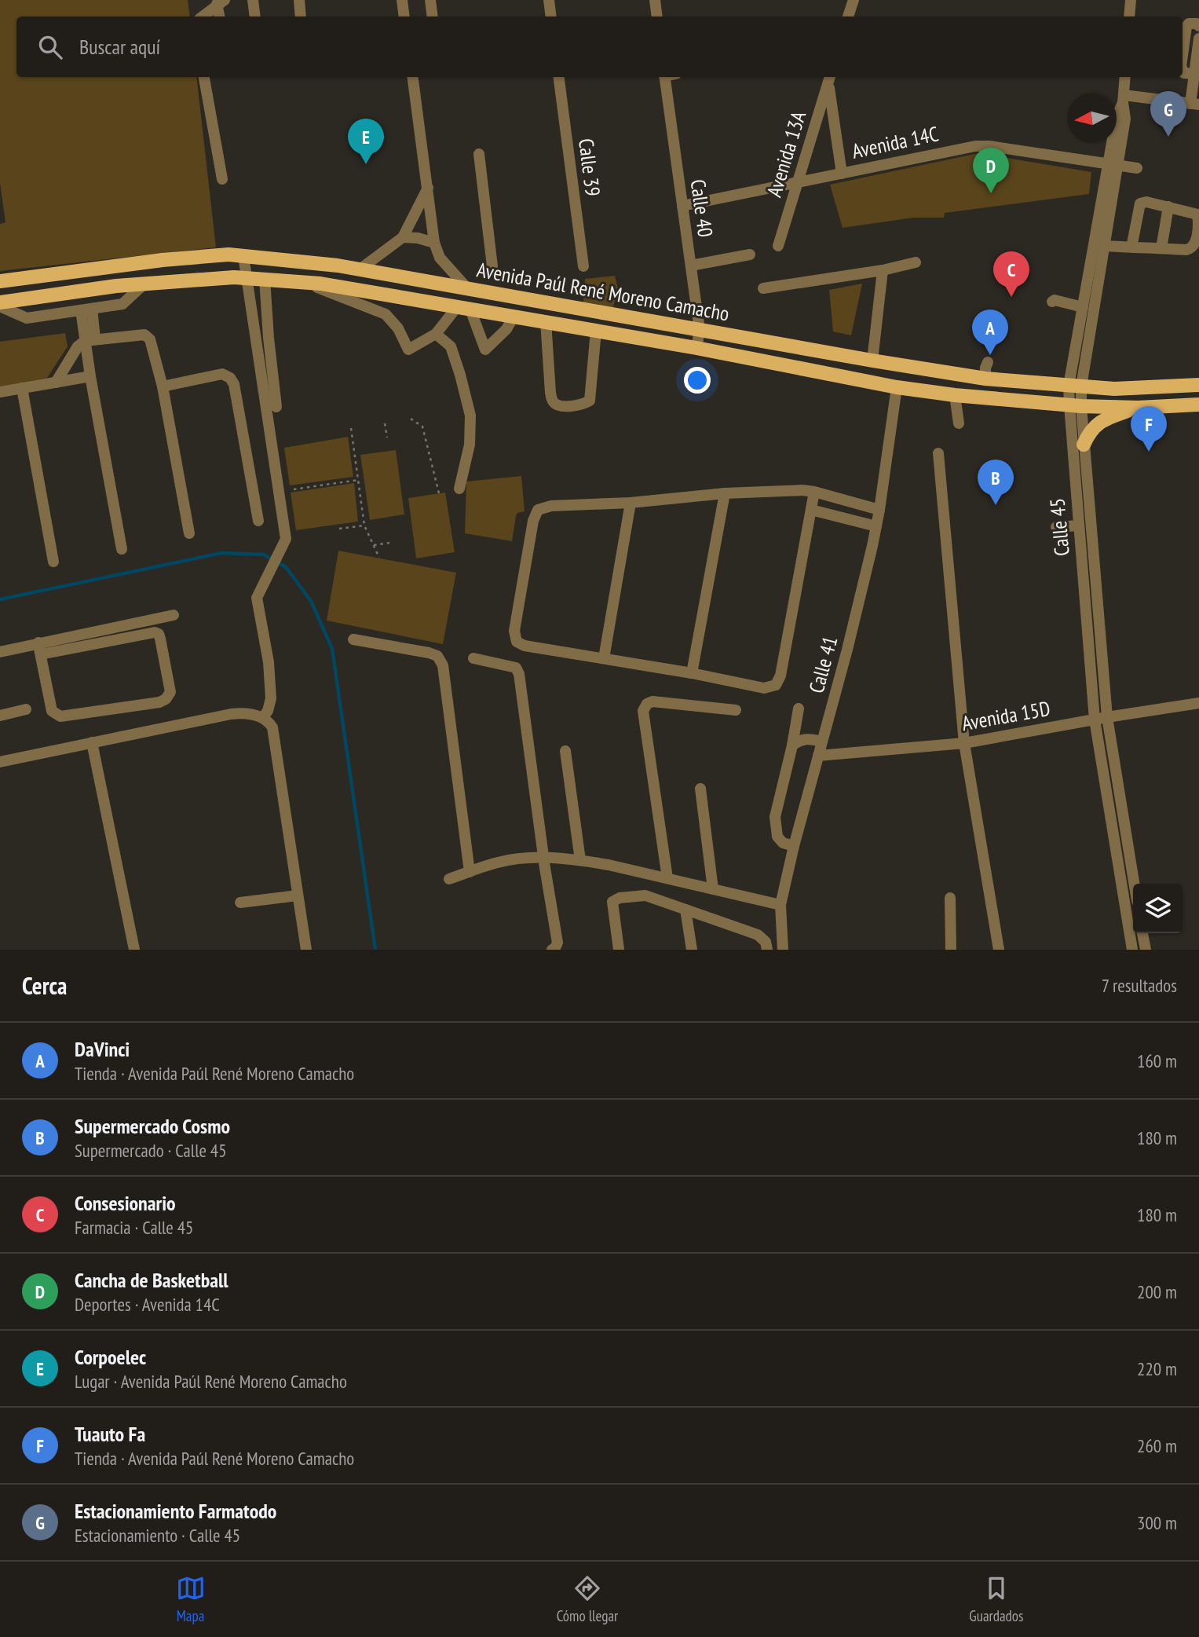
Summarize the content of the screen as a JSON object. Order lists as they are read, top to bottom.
{
  "streets": {
    "main road": ["Avenida Paúl René Moreno Camacho"],
    "street": [
      "Avenida 14C",
      "Avenida 13A",
      "Calle 39",
      "Calle 40",
      "Calle 45",
      "Calle 41",
      "Avenida 15D"
    ]
  },
  "crossings": [
    ["Avenida 14C", "Calle 40"],
    ["Avenida 14C", "Calle 45"],
    ["Calle 40", "Avenida Paúl René Moreno Camacho"],
    ["Avenida Paúl René Moreno Camacho", "Calle 45"],
    ["Avenida Paúl René Moreno Camacho", "Calle 41"],
    ["Calle 45", "Avenida 15D"],
    ["Calle 41", "Avenida 15D"]
  ],
  "north": "left",
  "page": {
    "search": "Buscar aquí",
    "pins": [
      "G",
      "E",
      "D",
      "C",
      "A",
      "F",
      "B"
    ],
    "heading": ["Cerca", "7 resultados"],
    "list": [
      {
        "mark": "A",
        "name": "DaVinci",
        "note": "Tienda · Avenida Paúl René Moreno Camacho",
        "value": "160 m"
      },
      {
        "mark": "B",
        "name": "Supermercado Cosmo",
        "note": "Supermercado · Calle 45",
        "value": "180 m"
      },
      {
        "mark": "C",
        "name": "Consesionario",
        "note": "Farmacia · Calle 45",
        "value": "180 m"
      },
      {
        "mark": "D",
        "name": "Cancha de Basketball",
        "note": "Deportes · Avenida 14C",
        "value": "200 m"
      },
      {
        "mark": "E",
        "name": "Corpoelec",
        "note": "Lugar · Avenida Paúl René Moreno Camacho",
        "value": "220 m"
      },
      {
        "mark": "F",
        "name": "Tuauto Fa",
        "note": "Tienda · Avenida Paúl René Moreno Camacho",
        "value": "260 m"
      },
      {
        "mark": "G",
        "name": "Estacionamiento Farmatodo",
        "note": "Estacionamiento · Calle 45",
        "value": "300 m"
      }
    ],
    "nav": ["Mapa", "Cómo llegar", "Guardados"]
  }
}
